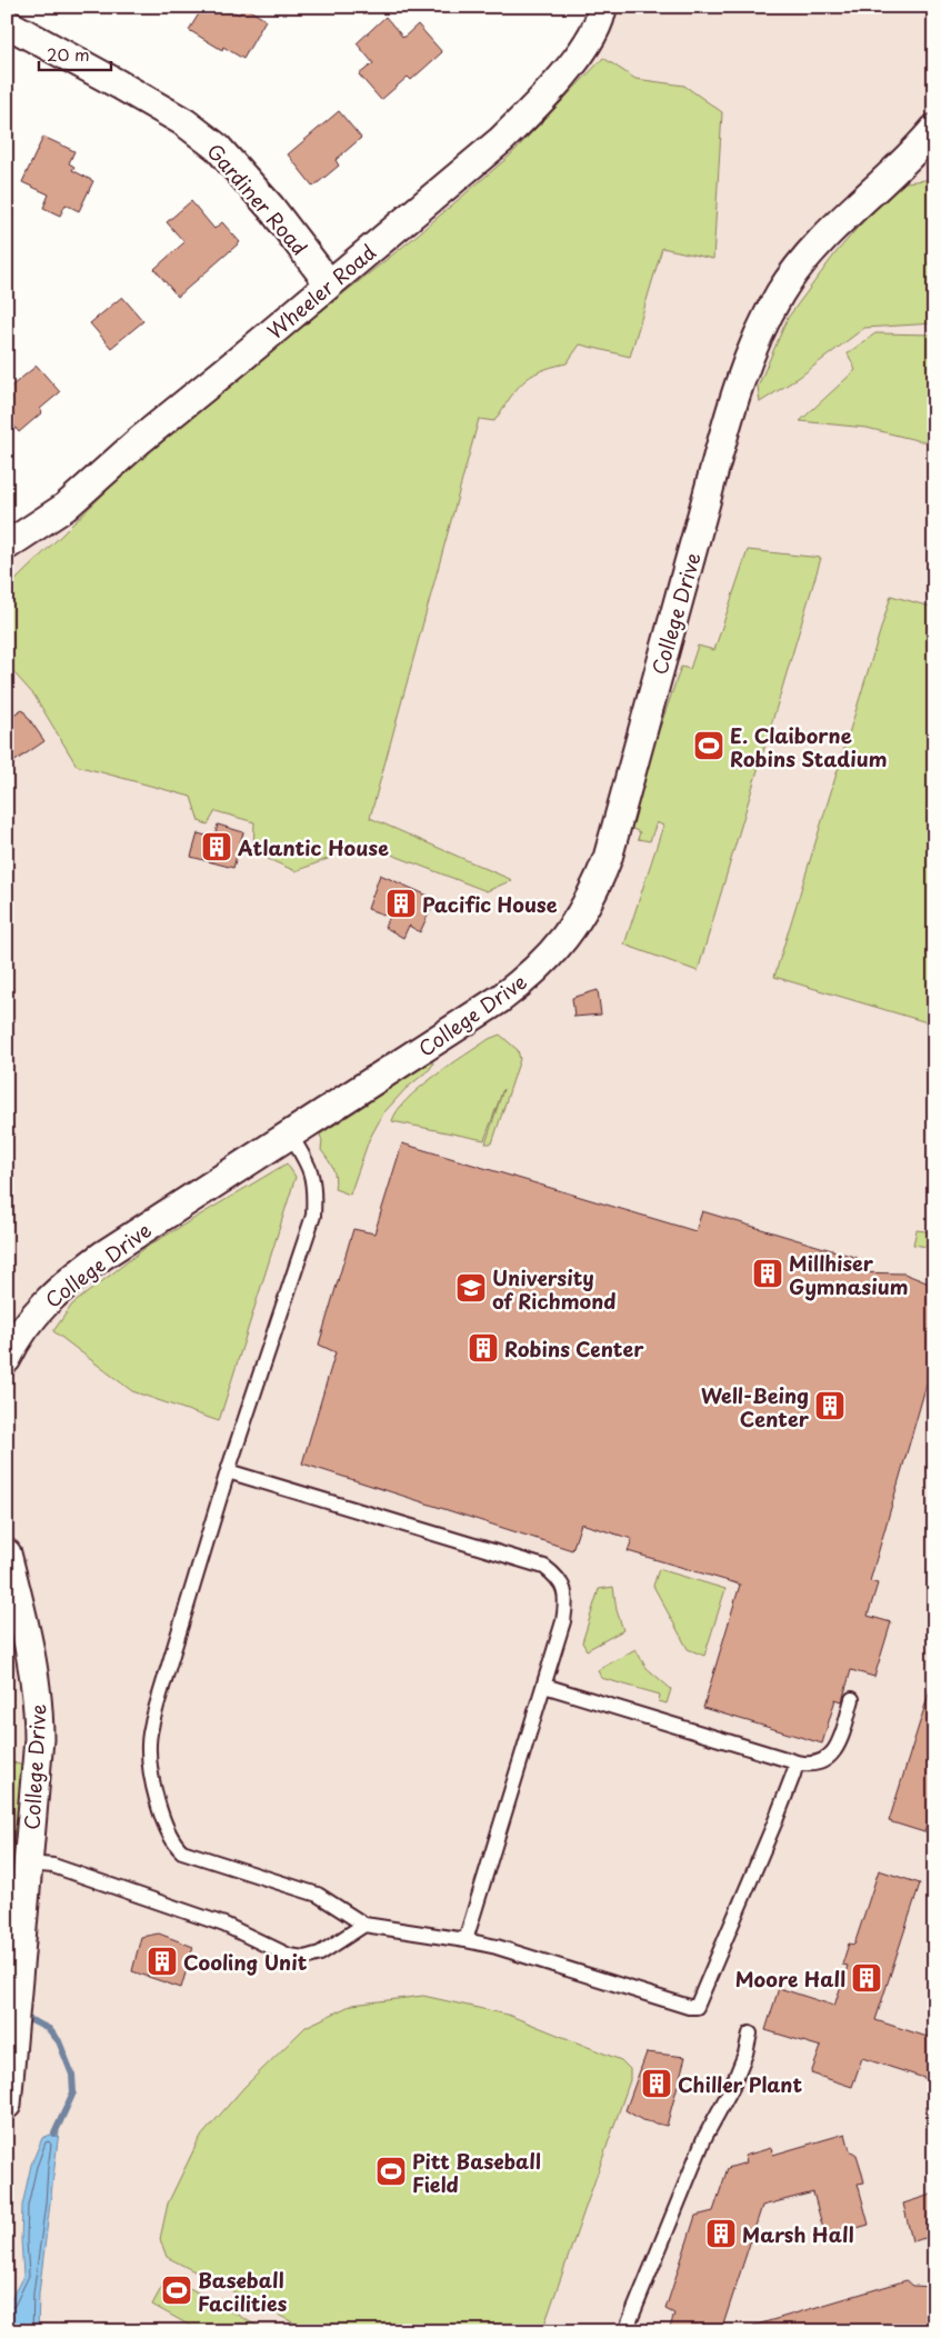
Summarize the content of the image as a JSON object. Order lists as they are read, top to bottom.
{
  "streets": {
    "street": ["Gardiner Road", "Wheeler Road", "College Drive"]
  },
  "crossings": [
    ["Gardiner Road", "Wheeler Road"]
  ],
  "places": {
    "sports": ["E. Claiborne Robins Stadium", "Pitt Baseball Field", "Baseball Facilities"],
    "building": [
      "Atlantic House",
      "Pacific House",
      "Millhiser Gymnasium",
      "Robins Center",
      "Well-Being Center",
      "Cooling Unit",
      "Moore Hall",
      "Chiller Plant",
      "Marsh Hall"
    ],
    "school or university": ["University of Richmond"]
  },
  "scale_bar": "20 m"
}
